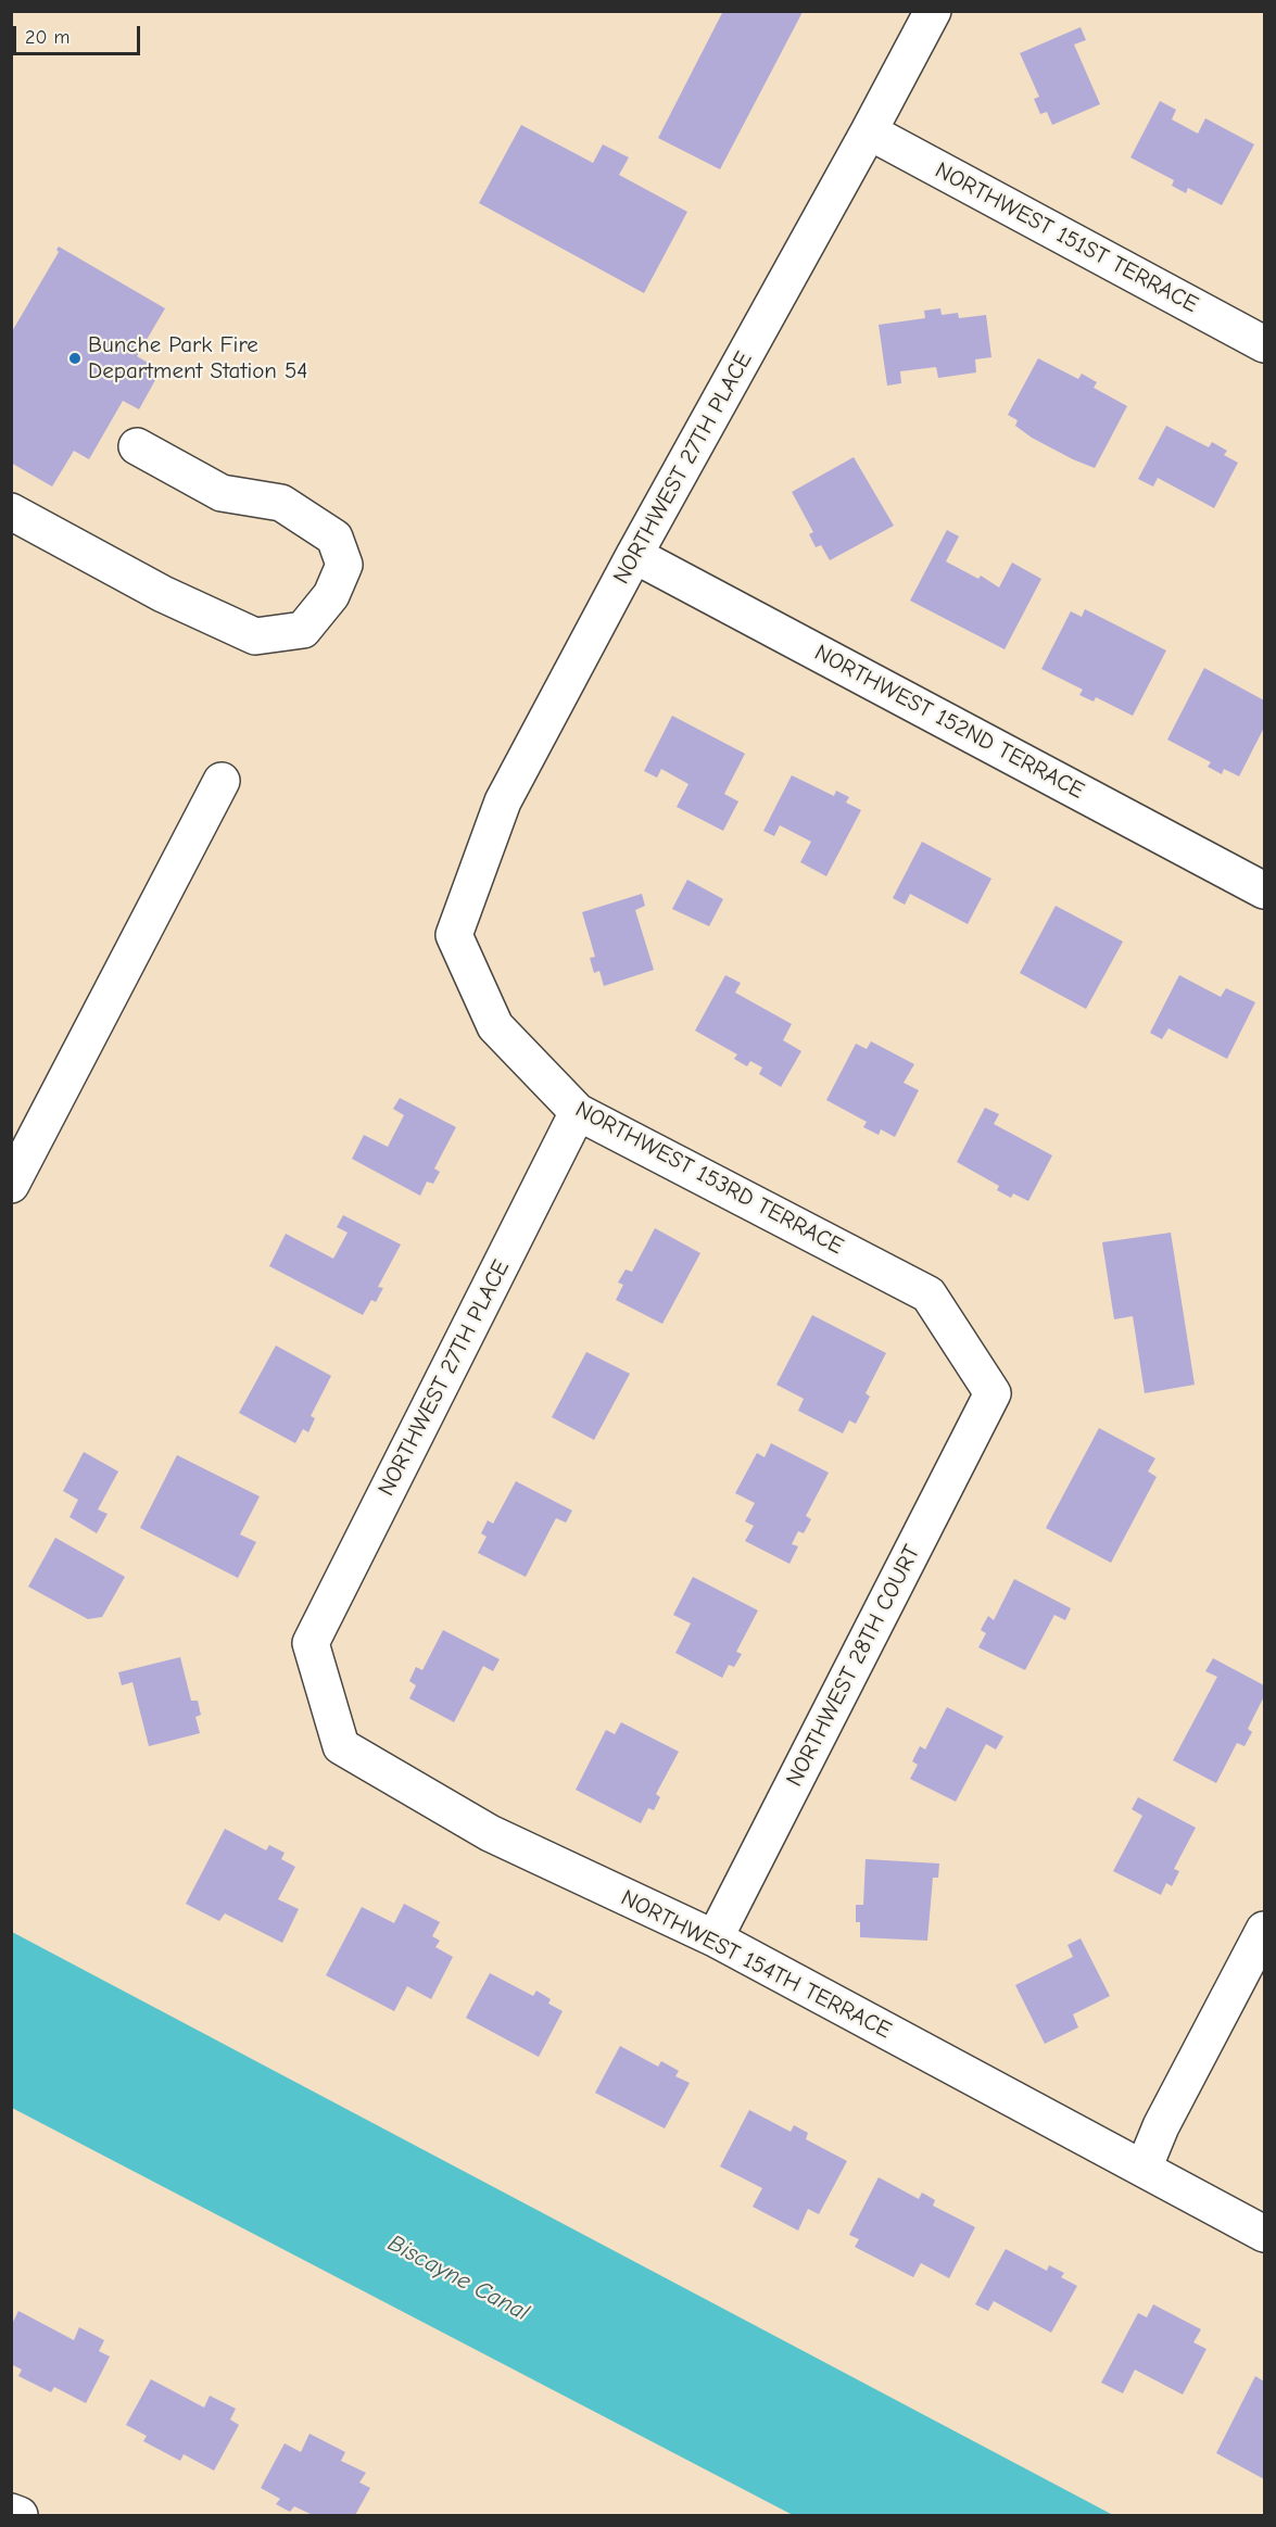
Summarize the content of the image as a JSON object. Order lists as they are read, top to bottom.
{
  "streets": {
    "street": [
      "NORTHWEST 151ST TERRACE",
      "NORTHWEST 27TH PLACE",
      "NORTHWEST 152ND TERRACE",
      "NORTHWEST 153RD TERRACE",
      "NORTHWEST 28TH COURT",
      "NORTHWEST 154TH TERRACE"
    ]
  },
  "crossings": [
    ["NORTHWEST 151ST TERRACE", "NORTHWEST 27TH PLACE"],
    ["NORTHWEST 27TH PLACE", "NORTHWEST 152ND TERRACE"],
    ["NORTHWEST 27TH PLACE", "NORTHWEST 153RD TERRACE"],
    ["NORTHWEST 27TH PLACE", "NORTHWEST 154TH TERRACE"],
    ["NORTHWEST 153RD TERRACE", "NORTHWEST 28TH COURT"],
    ["NORTHWEST 28TH COURT", "NORTHWEST 154TH TERRACE"]
  ],
  "water": ["Biscayne Canal"],
  "places": ["Bunche Park Fire Department Station 54"],
  "scale_bar": "20 m"
}
